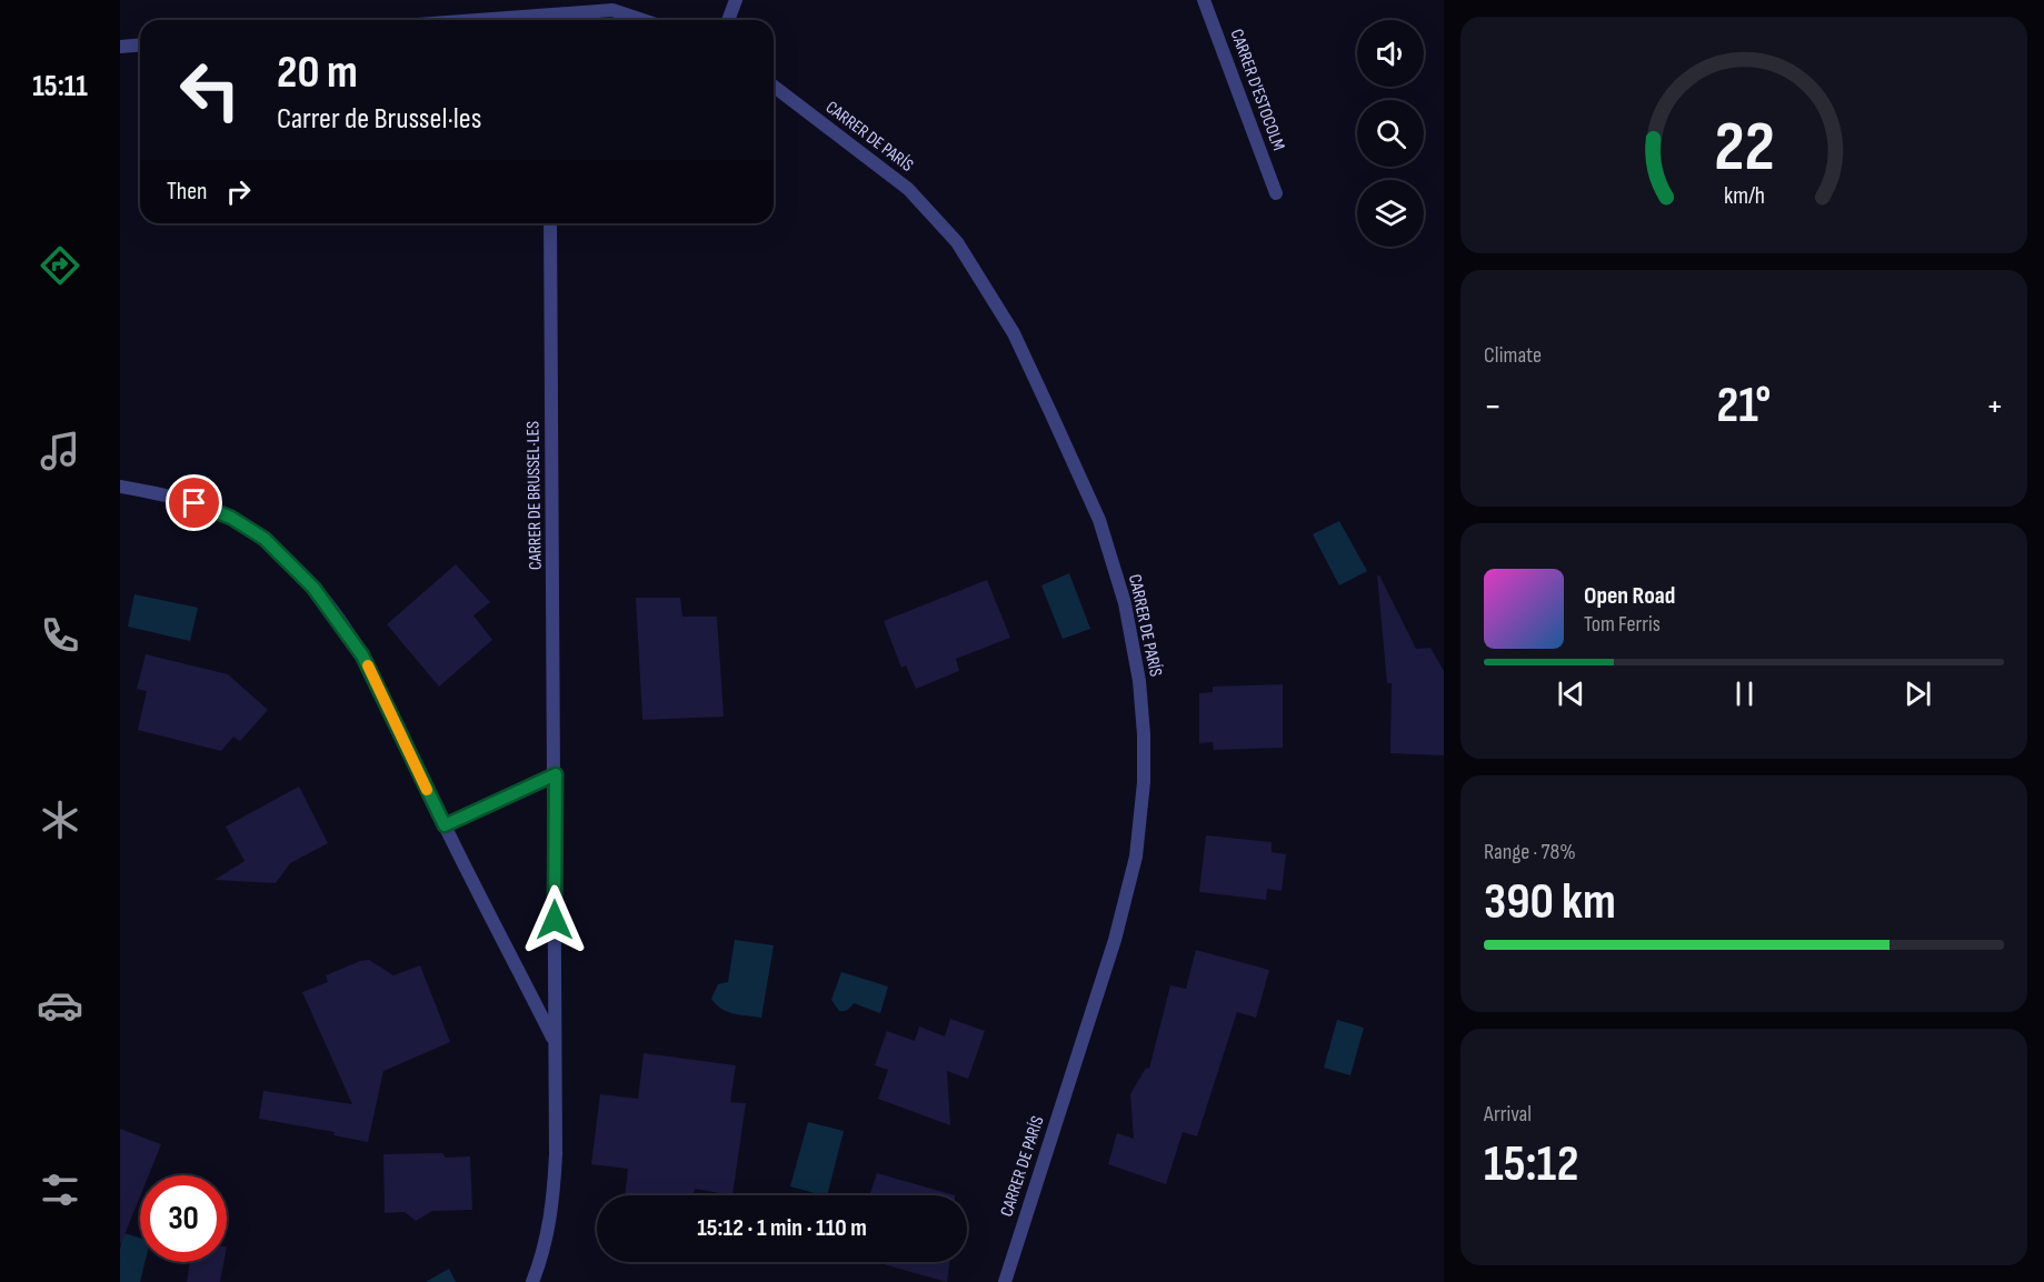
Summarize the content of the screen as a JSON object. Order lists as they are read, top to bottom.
{
  "streets": {
    "street": ["CARRER D'ESTOCOLM", "CARRER DE PARÍS", "CARRER DE BRUSSEL·LES"]
  },
  "page": {
    "tabs": "15:11",
    "turn": ["20 m", "Carrer de Brussel·les"],
    "then": "Then",
    "tile": [
      "Climate",
      ["Range · 78%", "390 km"],
      ["Arrival", "15:12"]
    ],
    "heat": ["−", "21°", "+"],
    "song": ["Open Road", "Tom Ferris"],
    "limit": "30",
    "trip": "15:12 · 1 min · 110 m",
    "gauge": ["22", "km/h"]
  }
}
